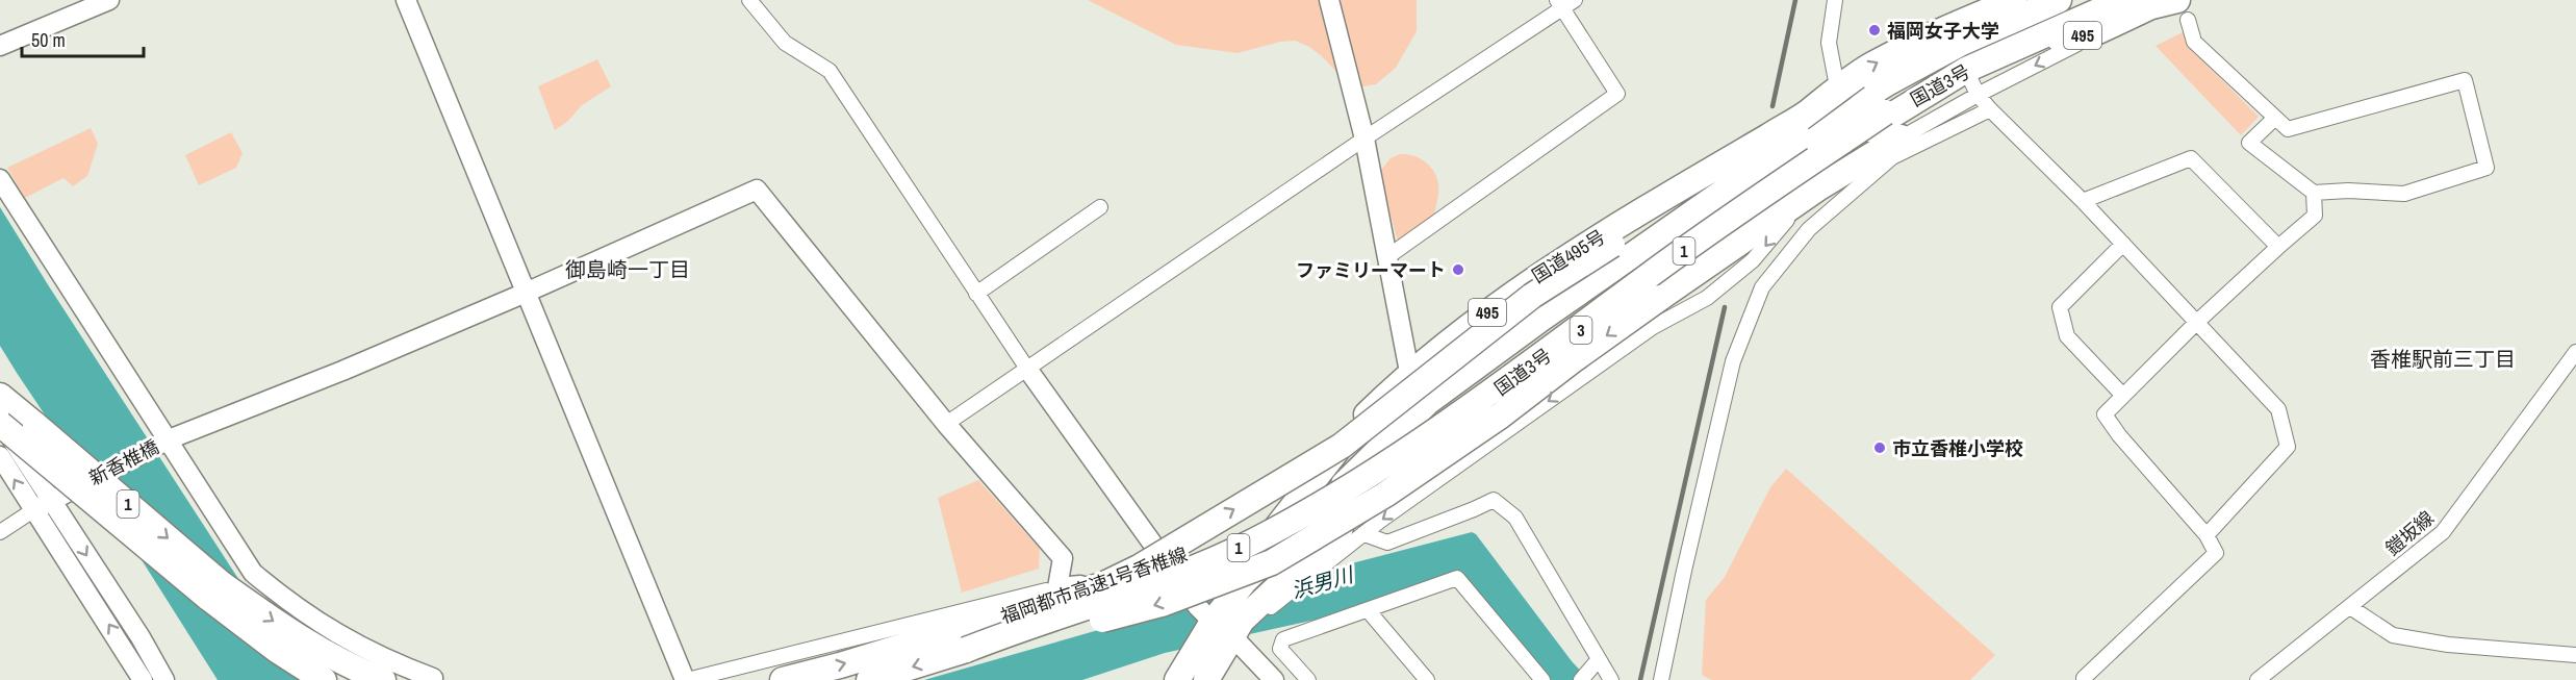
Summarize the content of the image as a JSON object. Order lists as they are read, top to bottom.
{
  "streets": {
    "highway": [
      "495",
      "国道3号",
      "1",
      "国道495号",
      "3",
      "福岡都市高速1号香椎線"
    ],
    "street": ["新香椎橋", "鎧坂線"]
  },
  "crossings": [
    ["495", "国道3号"],
    ["国道3号", "国道495号"],
    ["1", "福岡都市高速1号香椎線"]
  ],
  "districts": ["御島崎一丁目", "香椎駅前三丁目"],
  "water": ["浜男川"],
  "places": ["福岡女子大学", "ファミリーマート", "市立香椎小学校"],
  "scale_bar": "50 m"
}
